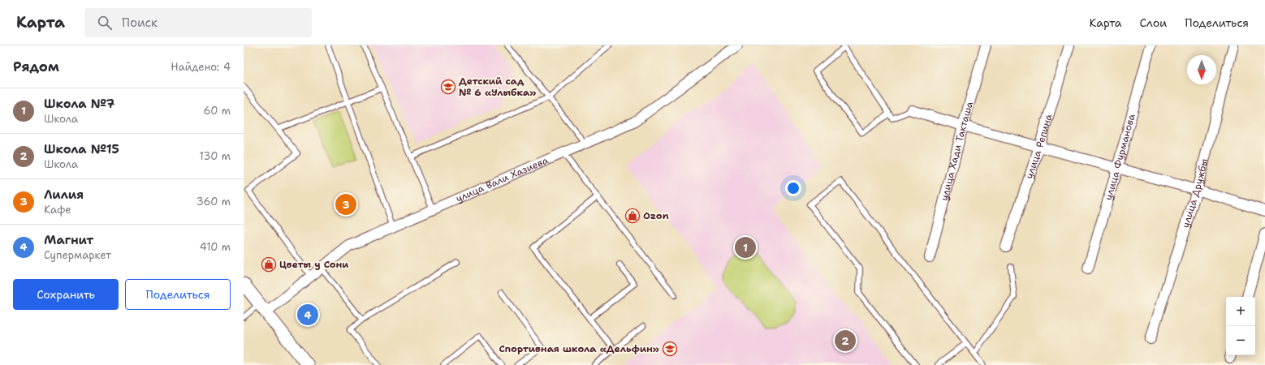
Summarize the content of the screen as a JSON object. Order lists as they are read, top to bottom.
{
  "streets": {
    "street": [
      "улица Репина",
      "улица Хади Такташа",
      "улица Фурманова",
      "улица Вали Хазиева",
      "улица Дружбы"
    ]
  },
  "places": {
    "school or university": ["Детский сад № 6 «Улыбка»", "Спортивная школа «Дельфин»"],
    "shop": ["Ozon", "Цветы у Сони"]
  },
  "north": "bottom",
  "page": {
    "header": "Карта",
    "search": "Поиск",
    "nav": ["Карта", "Слои", "Поделиться"],
    "heading": ["Рядом", "Найдено: 4"],
    "list": [
      {
        "mark": "1",
        "name": "Школа №7",
        "note": "Школа",
        "value": "60 m"
      },
      {
        "mark": "2",
        "name": "Школа №15",
        "note": "Школа",
        "value": "130 m"
      },
      {
        "mark": "3",
        "name": "Лилия",
        "note": "Кафе",
        "value": "360 m"
      },
      {
        "mark": "4",
        "name": "Магнит",
        "note": "Супермаркет",
        "value": "410 m"
      }
    ],
    "pins": [
      "3",
      "1",
      "4",
      "2"
    ],
    "buttons": ["Сохранить", "Поделиться"],
    "map_buttons": ["+", "−"]
  }
}
